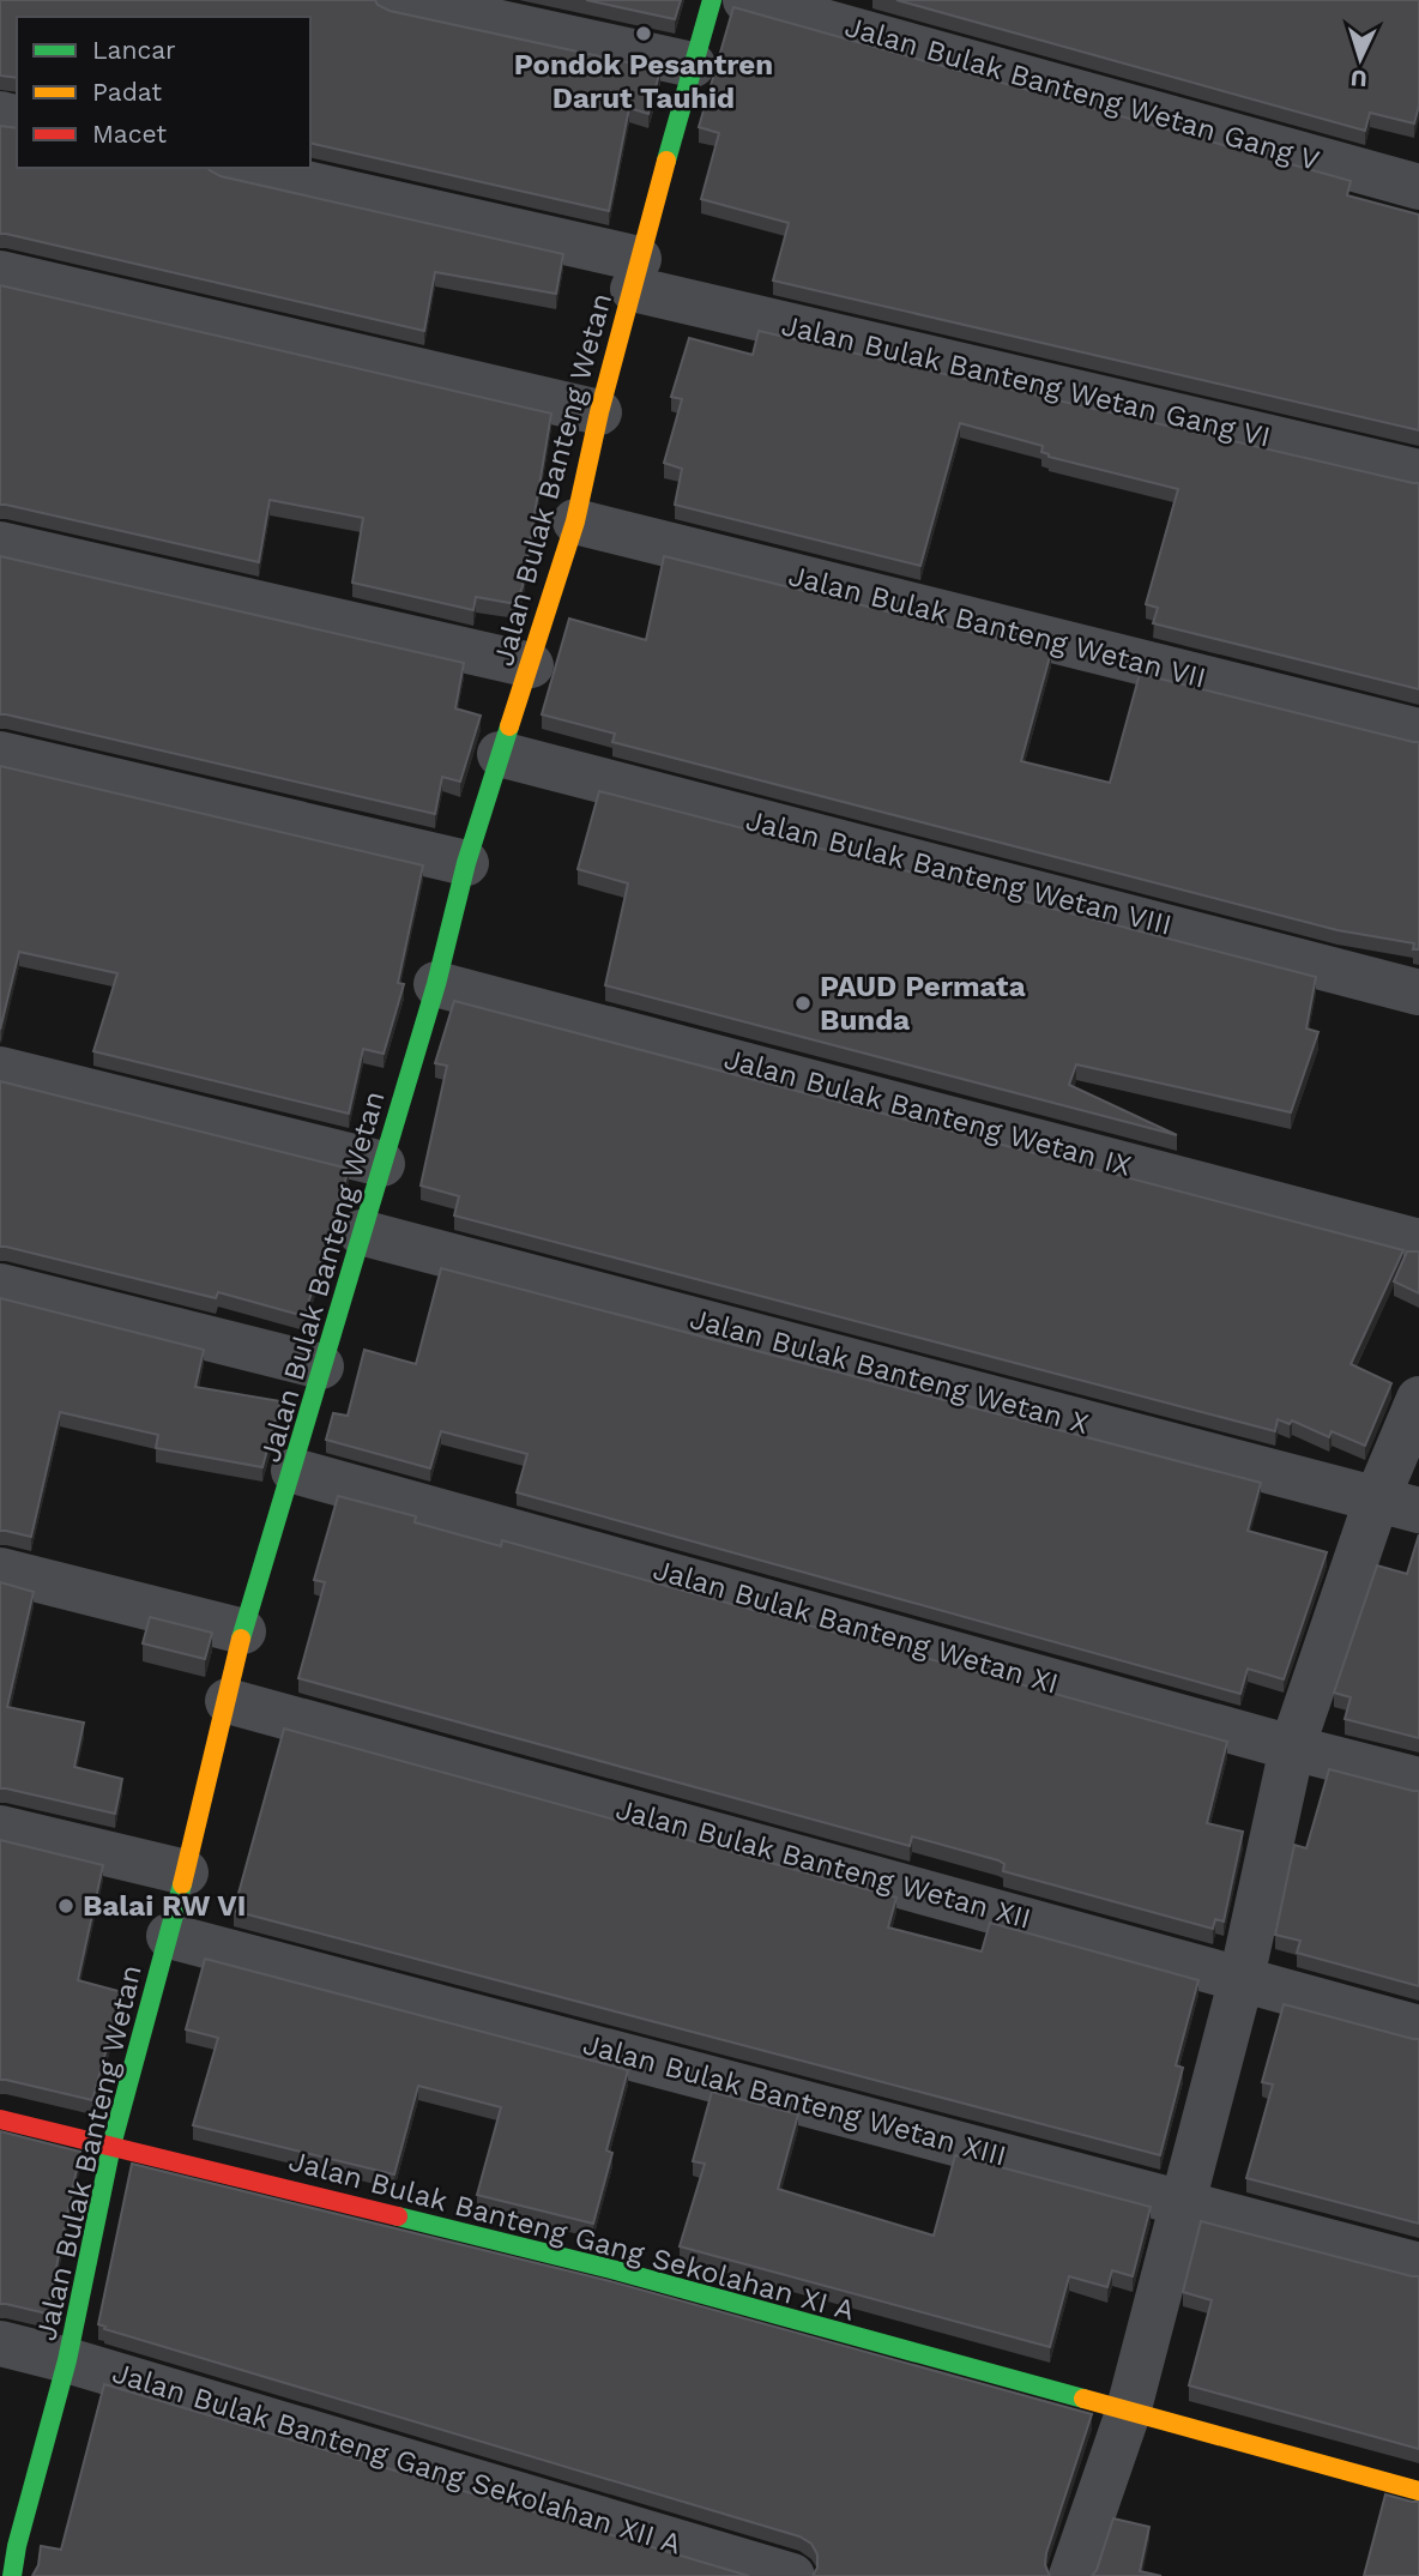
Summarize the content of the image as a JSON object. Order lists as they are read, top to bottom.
{
  "streets": {
    "street": [
      "Jalan Bulak Banteng Wetan Gang V",
      "Jalan Bulak Banteng Wetan Gang VI",
      "Jalan Bulak Banteng Wetan",
      "Jalan Bulak Banteng Wetan VII",
      "Jalan Bulak Banteng Wetan VIII",
      "Jalan Bulak Banteng Wetan IX",
      "Jalan Bulak Banteng Wetan X",
      "Jalan Bulak Banteng Wetan XI",
      "Jalan Bulak Banteng Wetan XII",
      "Jalan Bulak Banteng Wetan XIII",
      "Jalan Bulak Banteng Gang Sekolahan XI A",
      "Jalan Bulak Banteng Gang Sekolahan XII A"
    ]
  },
  "crossings": [
    ["Jalan Bulak Banteng Wetan Gang VI", "Jalan Bulak Banteng Wetan"],
    ["Jalan Bulak Banteng Wetan", "Jalan Bulak Banteng Wetan VII"],
    ["Jalan Bulak Banteng Wetan", "Jalan Bulak Banteng Wetan VIII"],
    ["Jalan Bulak Banteng Wetan", "Jalan Bulak Banteng Wetan IX"],
    ["Jalan Bulak Banteng Wetan", "Jalan Bulak Banteng Wetan X"],
    ["Jalan Bulak Banteng Wetan", "Jalan Bulak Banteng Wetan XI"],
    ["Jalan Bulak Banteng Wetan", "Jalan Bulak Banteng Wetan XII"],
    ["Jalan Bulak Banteng Wetan", "Jalan Bulak Banteng Wetan XIII"],
    ["Jalan Bulak Banteng Wetan", "Jalan Bulak Banteng Gang Sekolahan XI A"],
    ["Jalan Bulak Banteng Wetan", "Jalan Bulak Banteng Gang Sekolahan XII A"]
  ],
  "places": ["Pondok Pesantren Darut Tauhid", "PAUD Permata Bunda", "Balai RW VI"],
  "legend": ["Lancar", "Padat", "Macet"],
  "north": "bottom"
}
